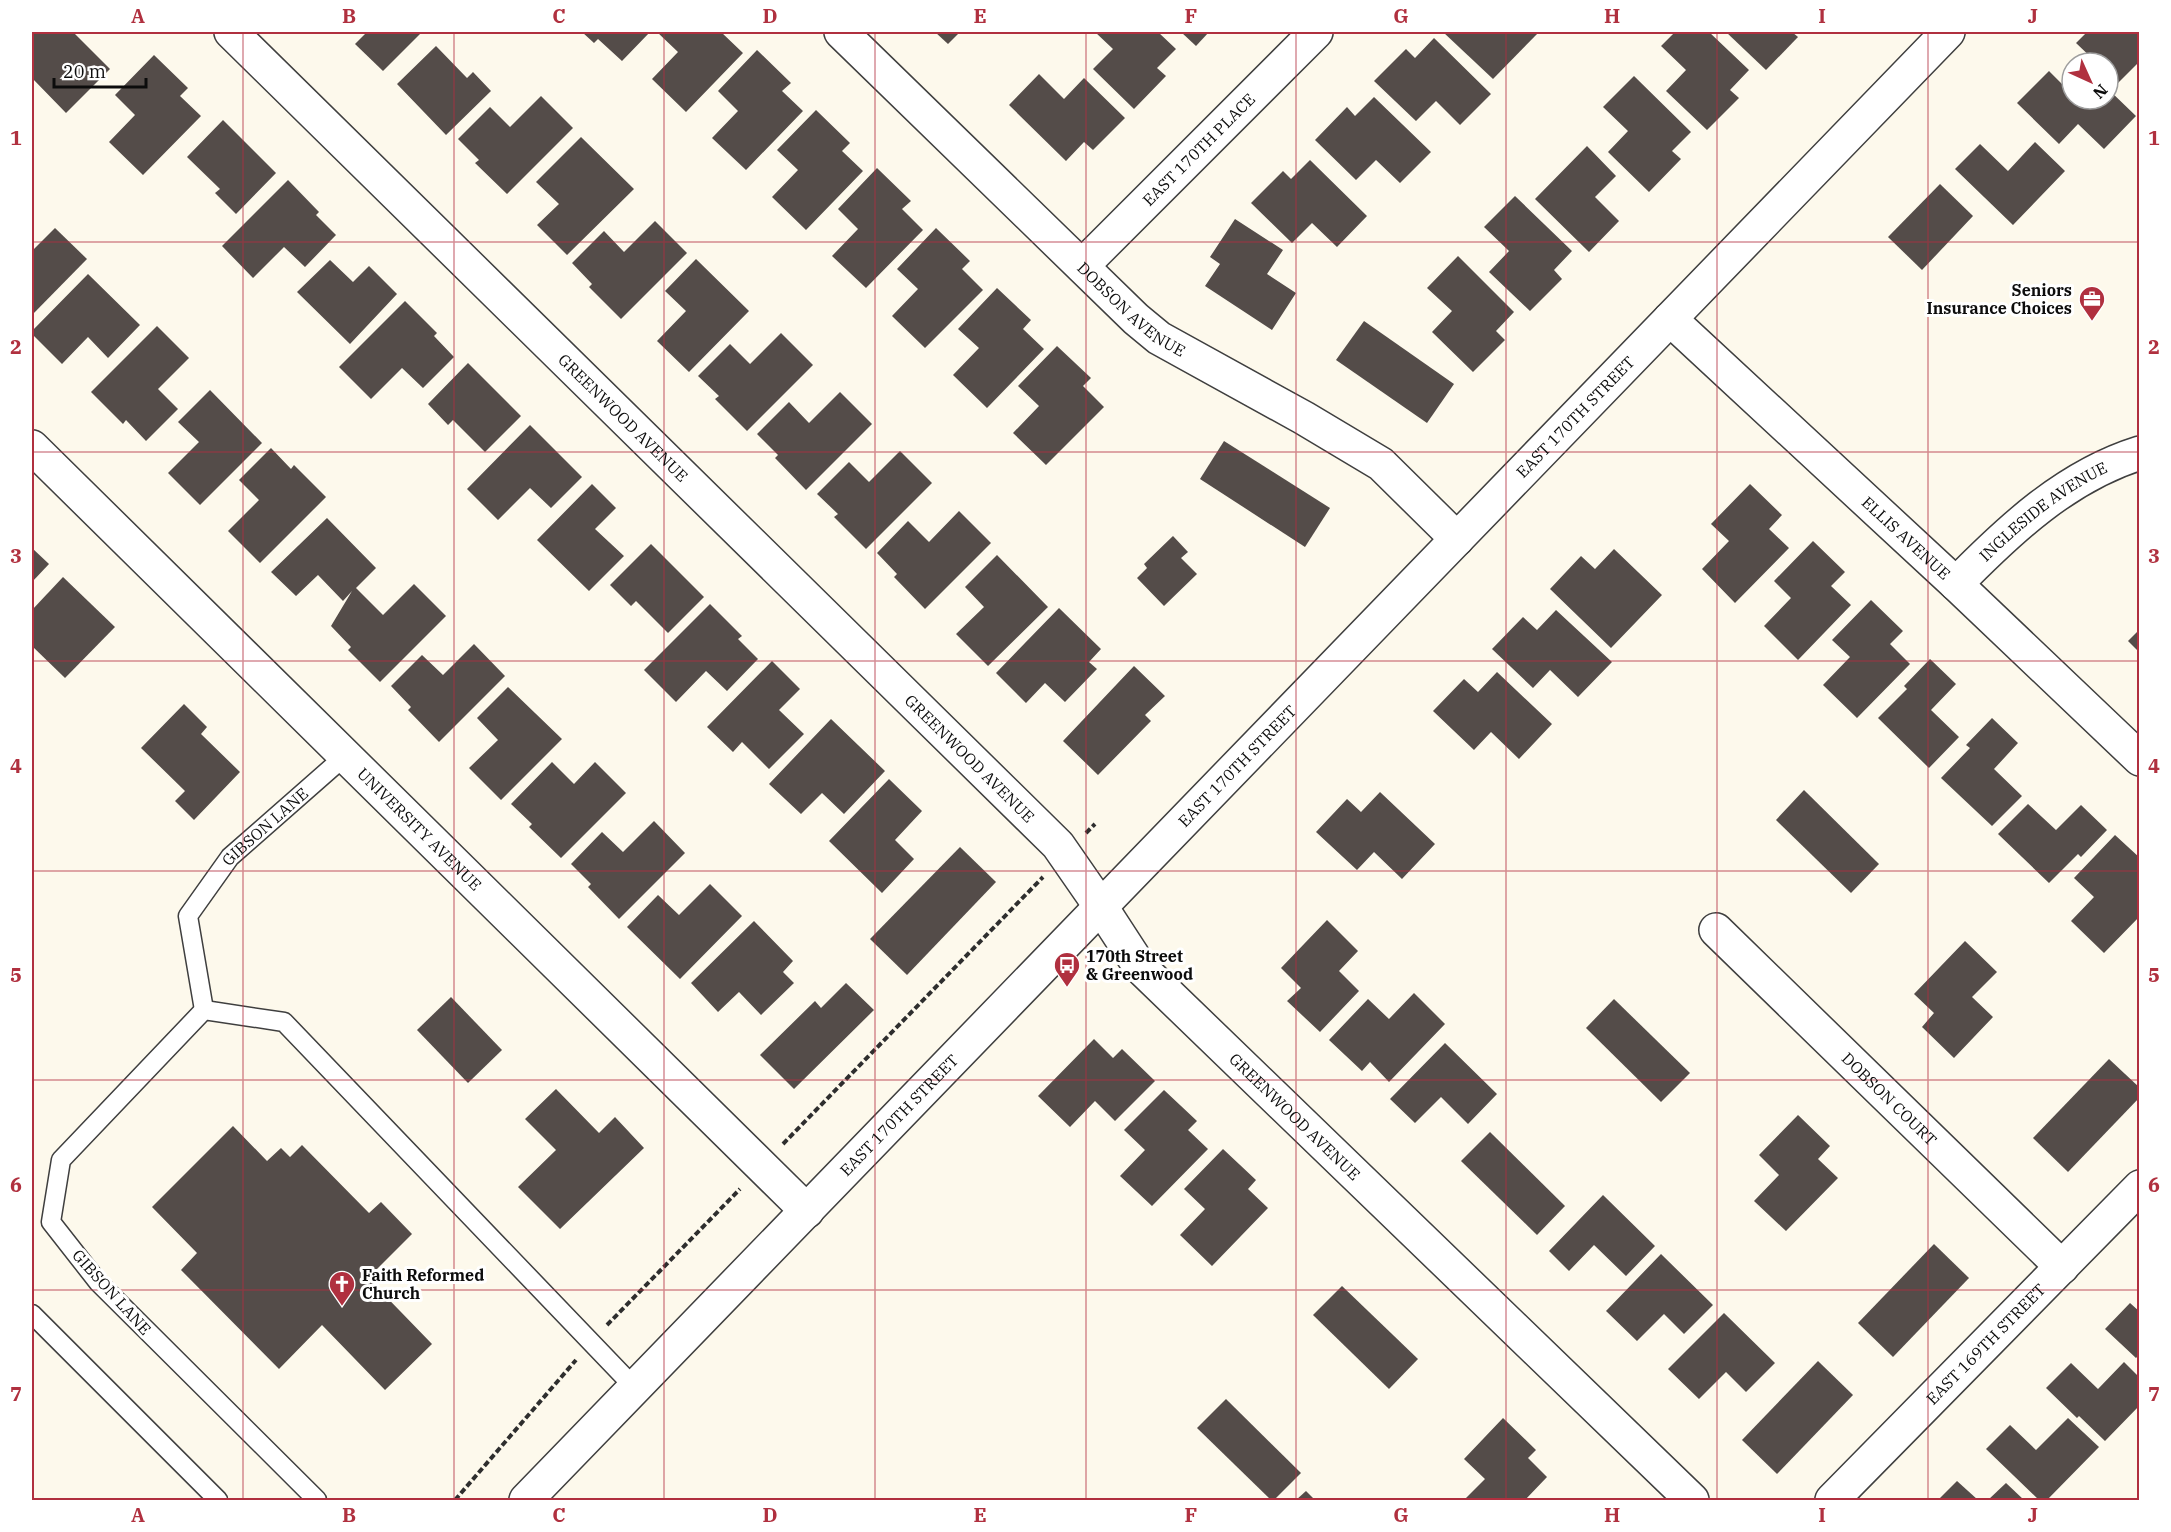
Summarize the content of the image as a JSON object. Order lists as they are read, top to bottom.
{
  "streets": {
    "street": [
      "EAST 170TH PLACE",
      "DOBSON AVENUE",
      "EAST 170TH STREET",
      "GREENWOOD AVENUE",
      "INGLESIDE AVENUE",
      "ELLIS AVENUE",
      "UNIVERSITY AVENUE",
      "DOBSON COURT",
      "EAST 169TH STREET"
    ],
    "lane": ["GIBSON LANE"]
  },
  "crossings": [
    ["EAST 170TH PLACE", "DOBSON AVENUE"],
    ["DOBSON AVENUE", "EAST 170TH STREET"],
    ["EAST 170TH STREET", "GREENWOOD AVENUE"],
    ["EAST 170TH STREET", "ELLIS AVENUE"],
    ["EAST 170TH STREET", "UNIVERSITY AVENUE"],
    ["INGLESIDE AVENUE", "ELLIS AVENUE"],
    ["GIBSON LANE", "UNIVERSITY AVENUE"],
    ["DOBSON COURT", "EAST 169TH STREET"]
  ],
  "places": {
    "office": ["Seniors Insurance Choices"],
    "bus stop": ["170th Street & Greenwood"],
    "church": ["Faith Reformed Church"]
  },
  "scale_bar": "20 m",
  "north": "bottom right",
  "grid": {
    "columns": [
      "A",
      "B",
      "C",
      "D",
      "E",
      "F",
      "G",
      "H",
      "I",
      "J"
    ],
    "rows": [
      "1",
      "2",
      "3",
      "4",
      "5",
      "6",
      "7"
    ]
  }
}
